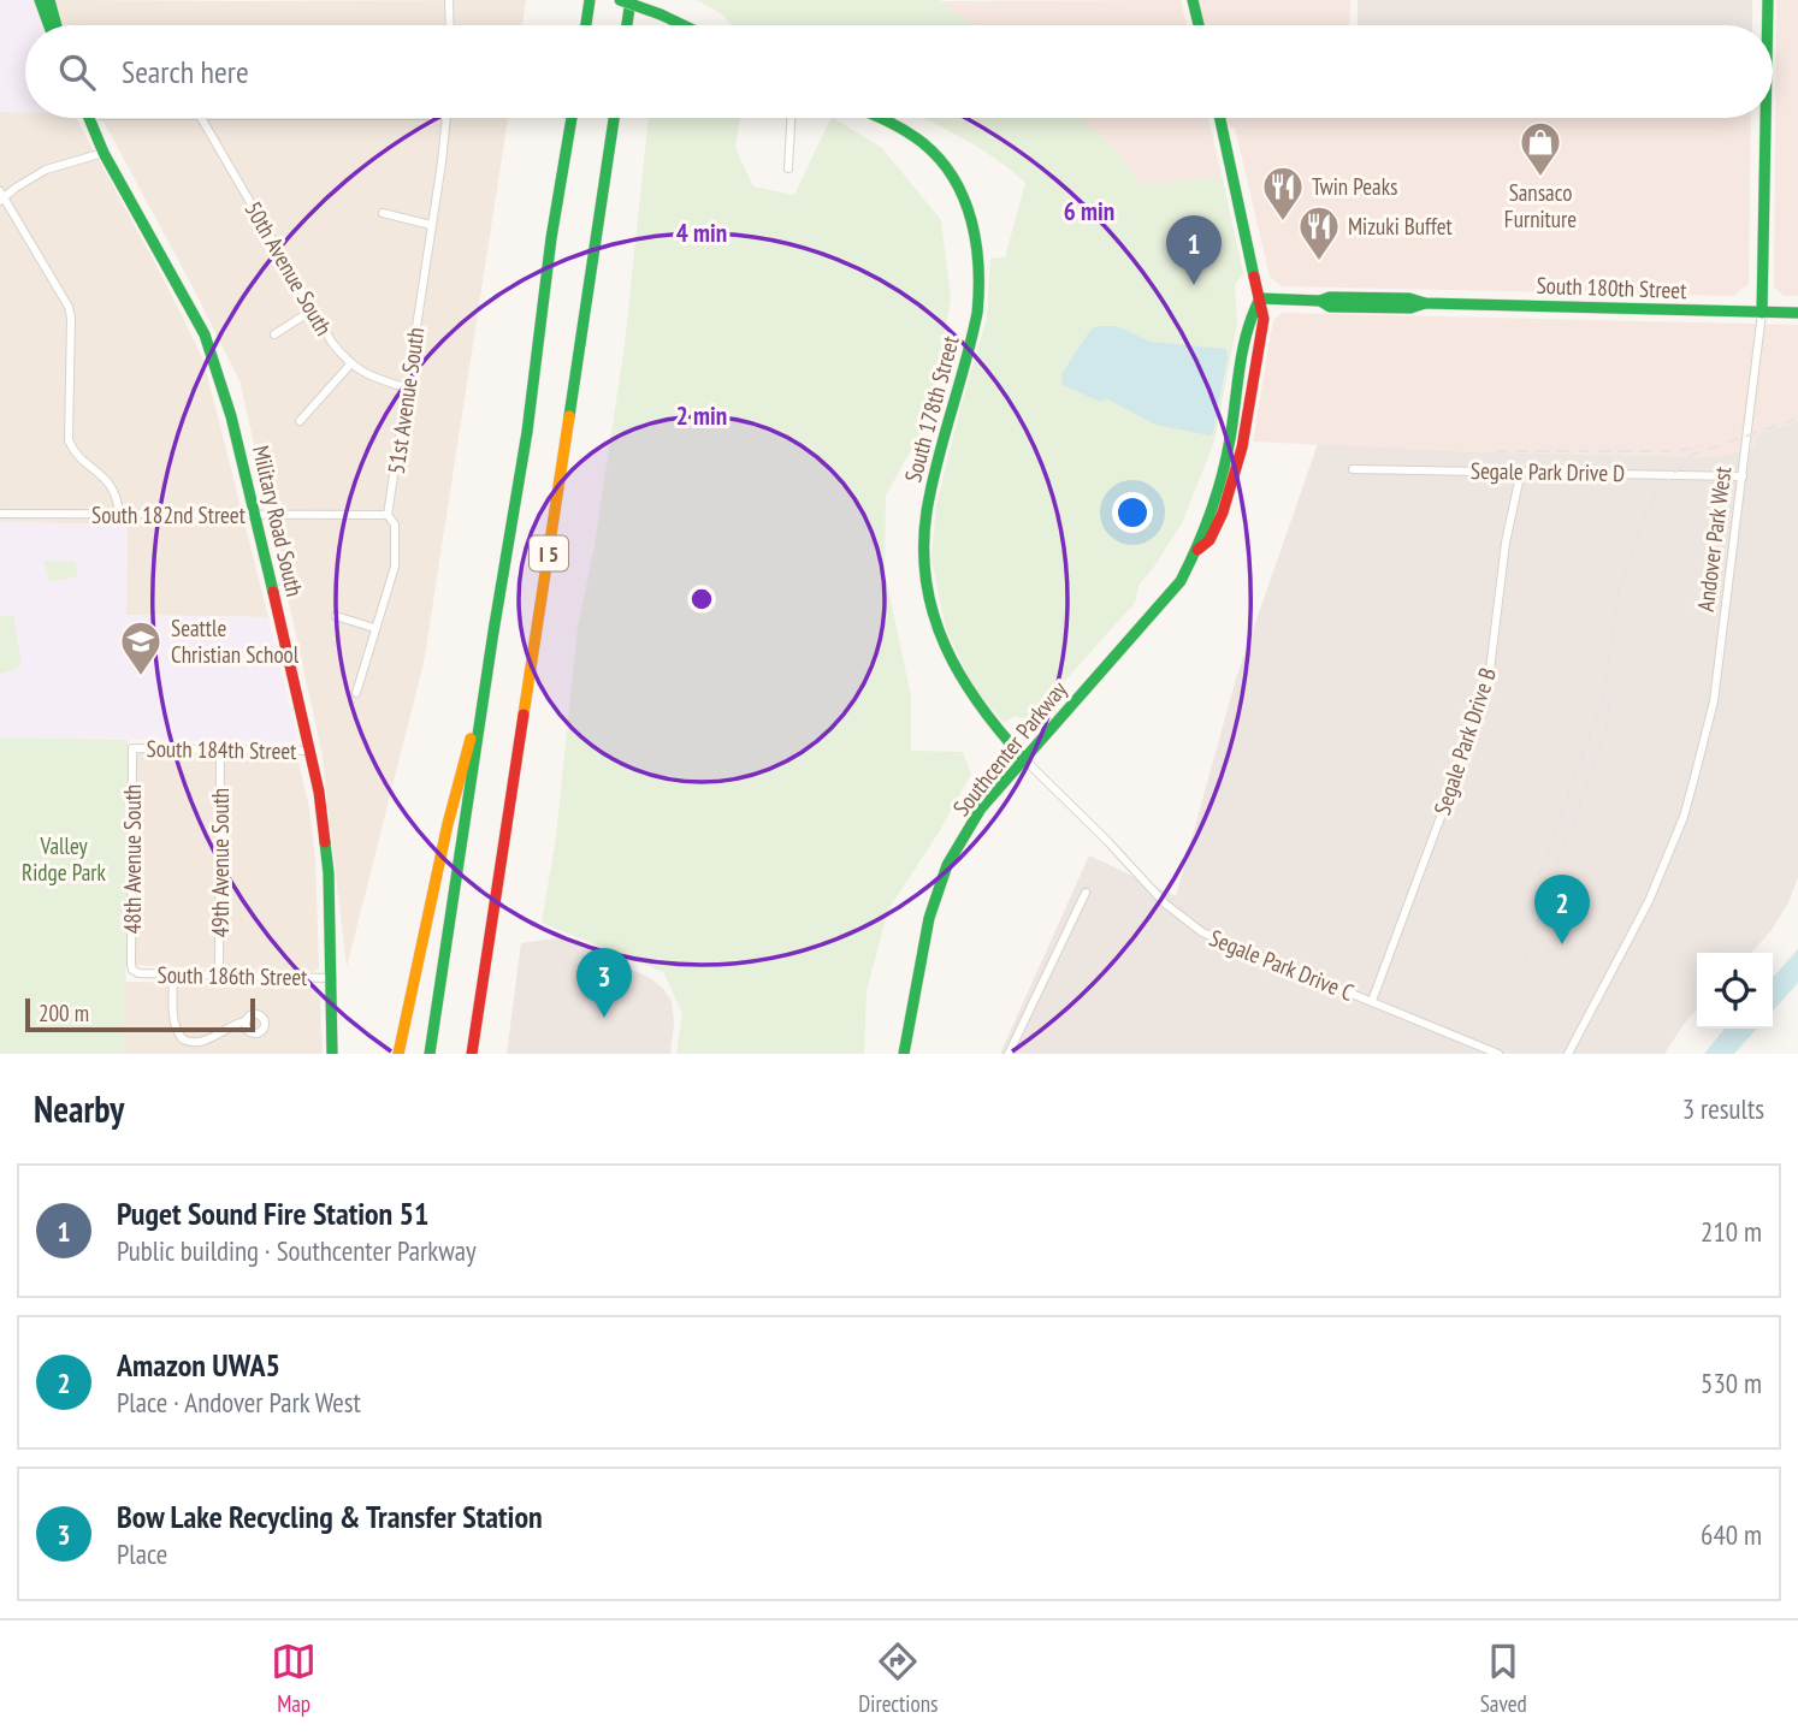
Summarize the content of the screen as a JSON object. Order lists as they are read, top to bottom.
{
  "streets": {
    "main road": [
      "South 180th Street",
      "South 178th Street",
      "Military Road South",
      "Andover Park West",
      "I 5",
      "Southcenter Parkway"
    ],
    "street": [
      "50th Avenue South",
      "51st Avenue South",
      "Segale Park Drive D",
      "South 182nd Street",
      "Segale Park Drive B",
      "South 184th Street",
      "48th Avenue South",
      "49th Avenue South",
      "Segale Park Drive C",
      "South 186th Street"
    ]
  },
  "crossings": [
    ["50th Avenue South", "51st Avenue South"],
    ["South 180th Street", "Andover Park West"],
    ["South 180th Street", "Southcenter Parkway"],
    ["51st Avenue South", "South 182nd Street"],
    ["South 178th Street", "Southcenter Parkway"],
    ["South 178th Street", "Segale Park Drive C"],
    ["Segale Park Drive D", "Andover Park West"],
    ["Segale Park Drive D", "Segale Park Drive B"],
    ["South 182nd Street", "Military Road South"],
    ["Military Road South", "South 184th Street"],
    ["Military Road South", "South 186th Street"],
    ["Segale Park Drive B", "Segale Park Drive C"],
    ["Southcenter Parkway", "Segale Park Drive C"],
    ["South 184th Street", "48th Avenue South"],
    ["South 184th Street", "49th Avenue South"],
    ["48th Avenue South", "South 186th Street"],
    ["49th Avenue South", "South 186th Street"]
  ],
  "parks": ["Valley Ridge Park"],
  "places": {
    "shop": ["Sansaco Furniture"],
    "restaurant": ["Twin Peaks", "Mizuki Buffet"],
    "school or university": ["Seattle Christian School"]
  },
  "scale_bar": "200 m",
  "page": {
    "search": "Search here",
    "pins": ["1", "2", "3"],
    "scale": "200 m",
    "heading": ["Nearby", "3 results"],
    "list": [
      {
        "mark": "1",
        "name": "Puget Sound Fire Station 51",
        "note": "Public building · Southcenter Parkway",
        "value": "210 m"
      },
      {
        "mark": "2",
        "name": "Amazon UWA5",
        "note": "Place · Andover Park West",
        "value": "530 m"
      },
      {
        "mark": "3",
        "name": "Bow Lake Recycling & Transfer Station",
        "note": "Place",
        "value": "640 m"
      }
    ],
    "nav": ["Map", "Directions", "Saved"]
  },
  "rings": ["6 min", "4 min", "2 min"]
}
